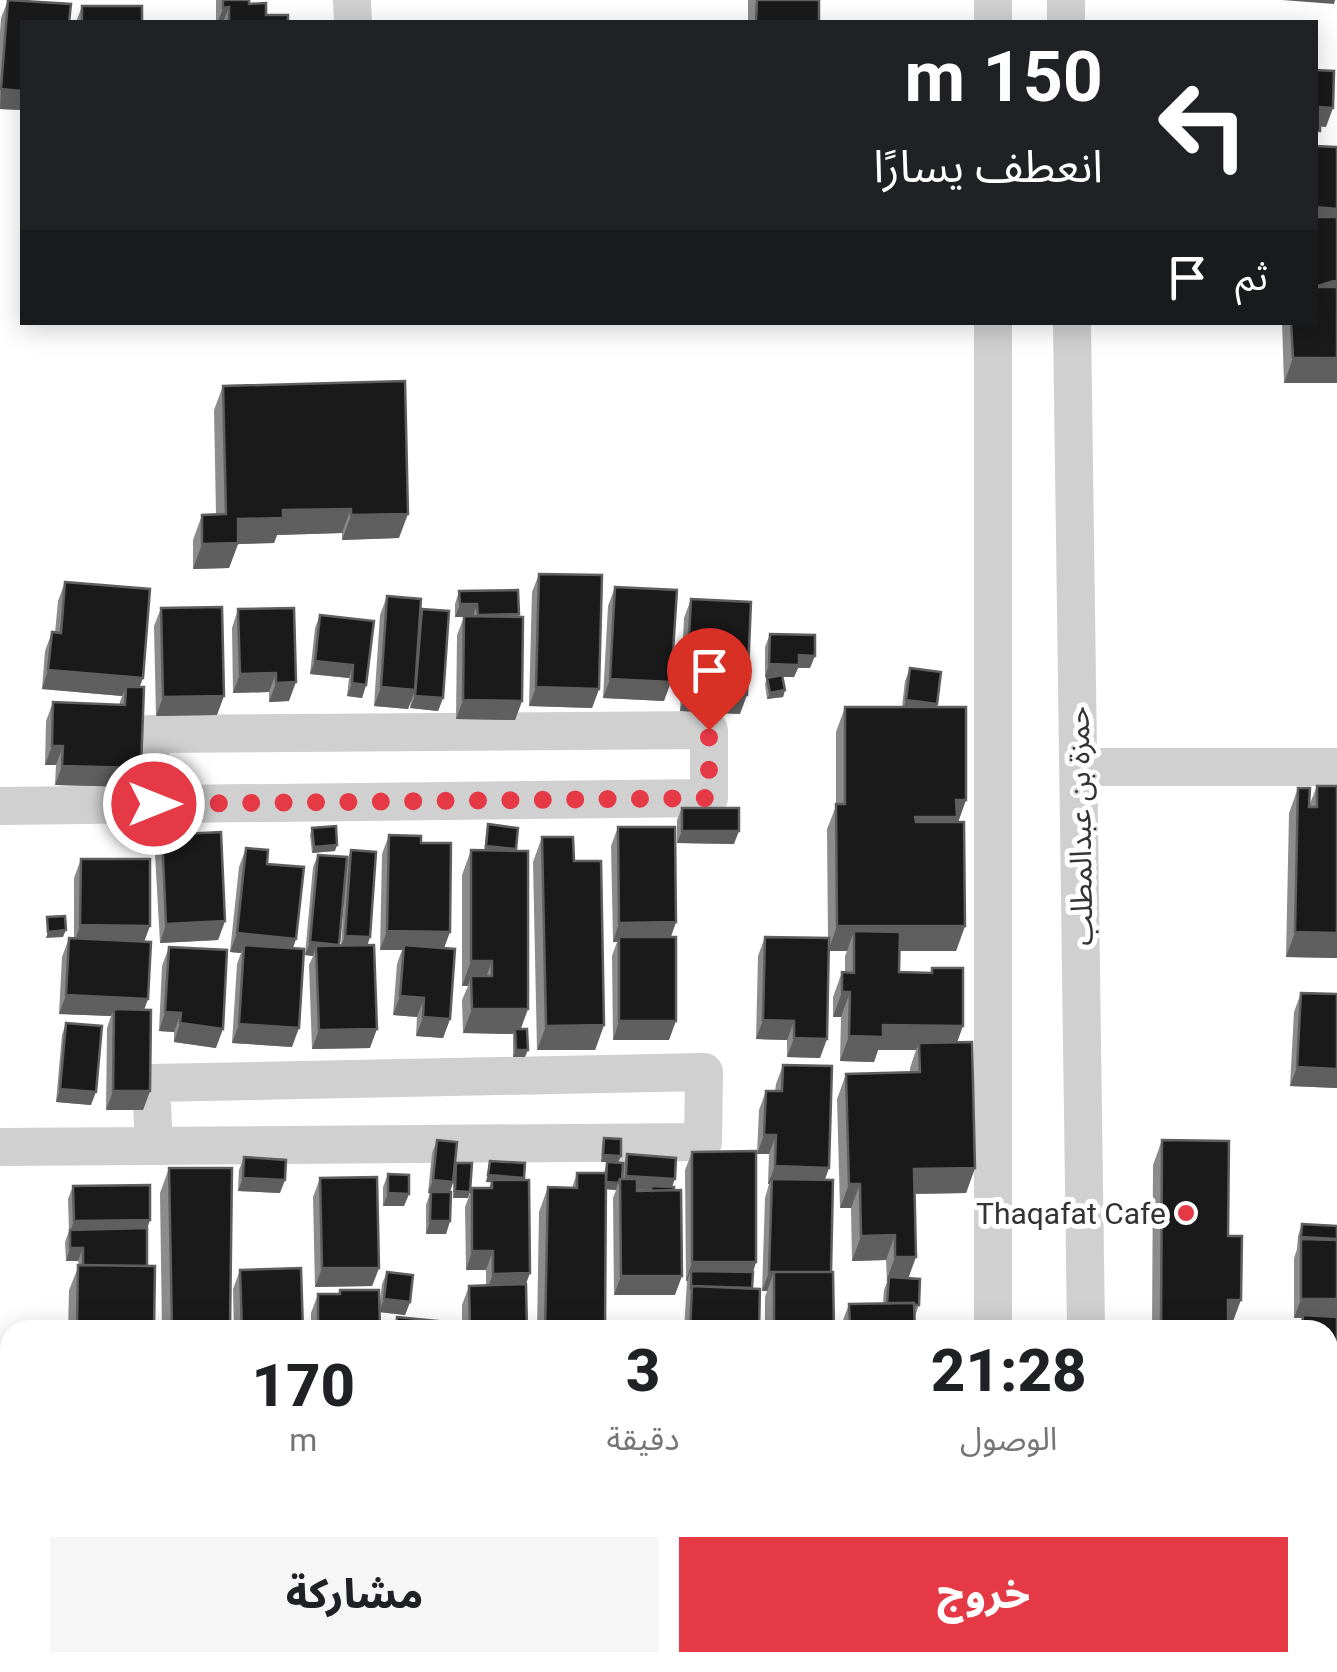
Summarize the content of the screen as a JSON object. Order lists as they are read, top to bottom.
{
  "streets": {
    "street": ["حمزة بن عبدالمطلب"]
  },
  "places": ["Thaqafat Cafe"],
  "page": {
    "turn": ["150 m", "انعطف يسارًا"],
    "then": "ثم",
    "eta": [
      "21:28",
      "الوصول",
      "3",
      "دقيقة",
      "170",
      "m"
    ],
    "buttons": ["خروج", "مشاركة"]
  }
}
